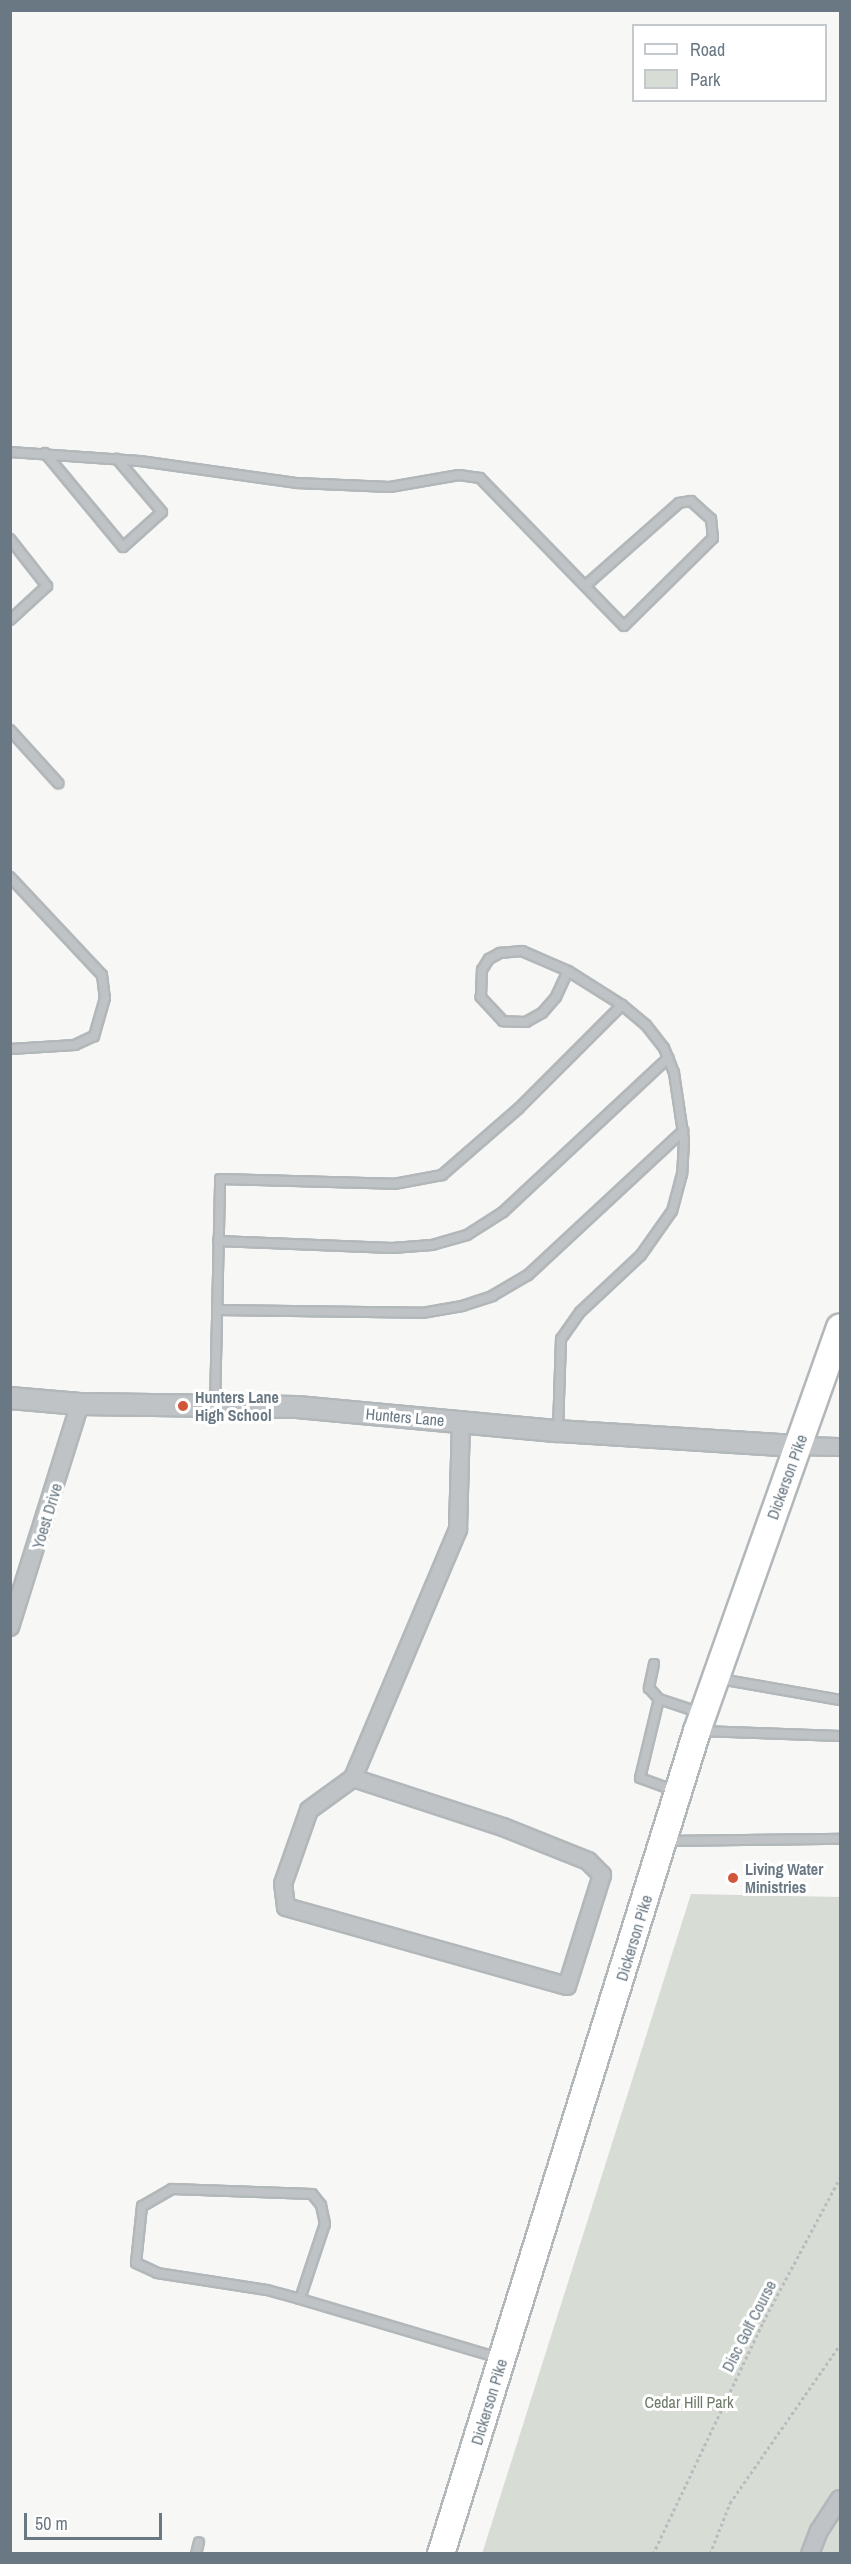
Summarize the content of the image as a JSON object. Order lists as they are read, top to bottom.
{
  "streets": {
    "main road": ["Dickerson Pike"],
    "street": ["Hunters Lane", "Yoest Drive"],
    "path": ["Disc Golf Course"]
  },
  "crossings": [
    ["Hunters Lane", "Dickerson Pike"],
    ["Hunters Lane", "Yoest Drive"]
  ],
  "parks": ["Cedar Hill Park"],
  "places": ["Hunters Lane High School", "Living Water Ministries"],
  "legend": ["Road", "Park"],
  "scale_bar": "50 m"
}
